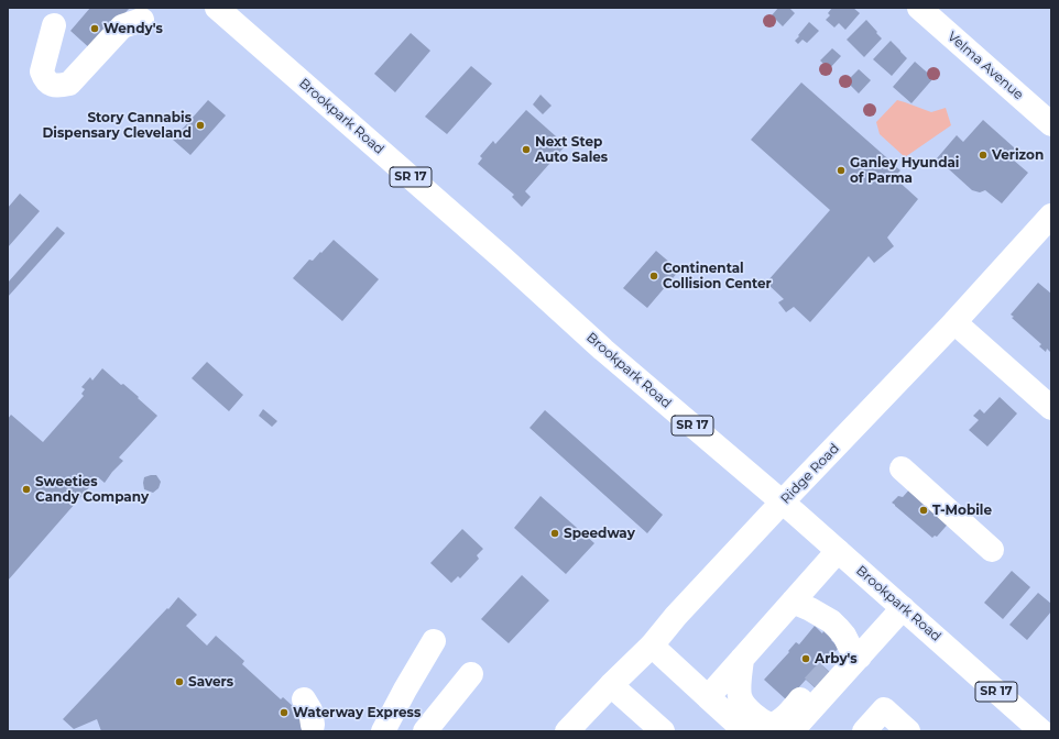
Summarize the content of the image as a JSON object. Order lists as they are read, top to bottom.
{
  "streets": {
    "main road": [
      "Velma Avenue",
      "Brookpark Road",
      "SR 17",
      "Ridge Road"
    ]
  },
  "crossings": [
    ["Brookpark Road", "Ridge Road"]
  ],
  "places": [
    "Wendy's",
    "Story Cannabis Dispensary Cleveland",
    "Next Step Auto Sales",
    "Verizon",
    "Ganley Hyundai of Parma",
    "Continental Collision Center",
    "Sweeties Candy Company",
    "T-Mobile",
    "Speedway",
    "Arby's",
    "Savers",
    "Waterway Express"
  ]
}
